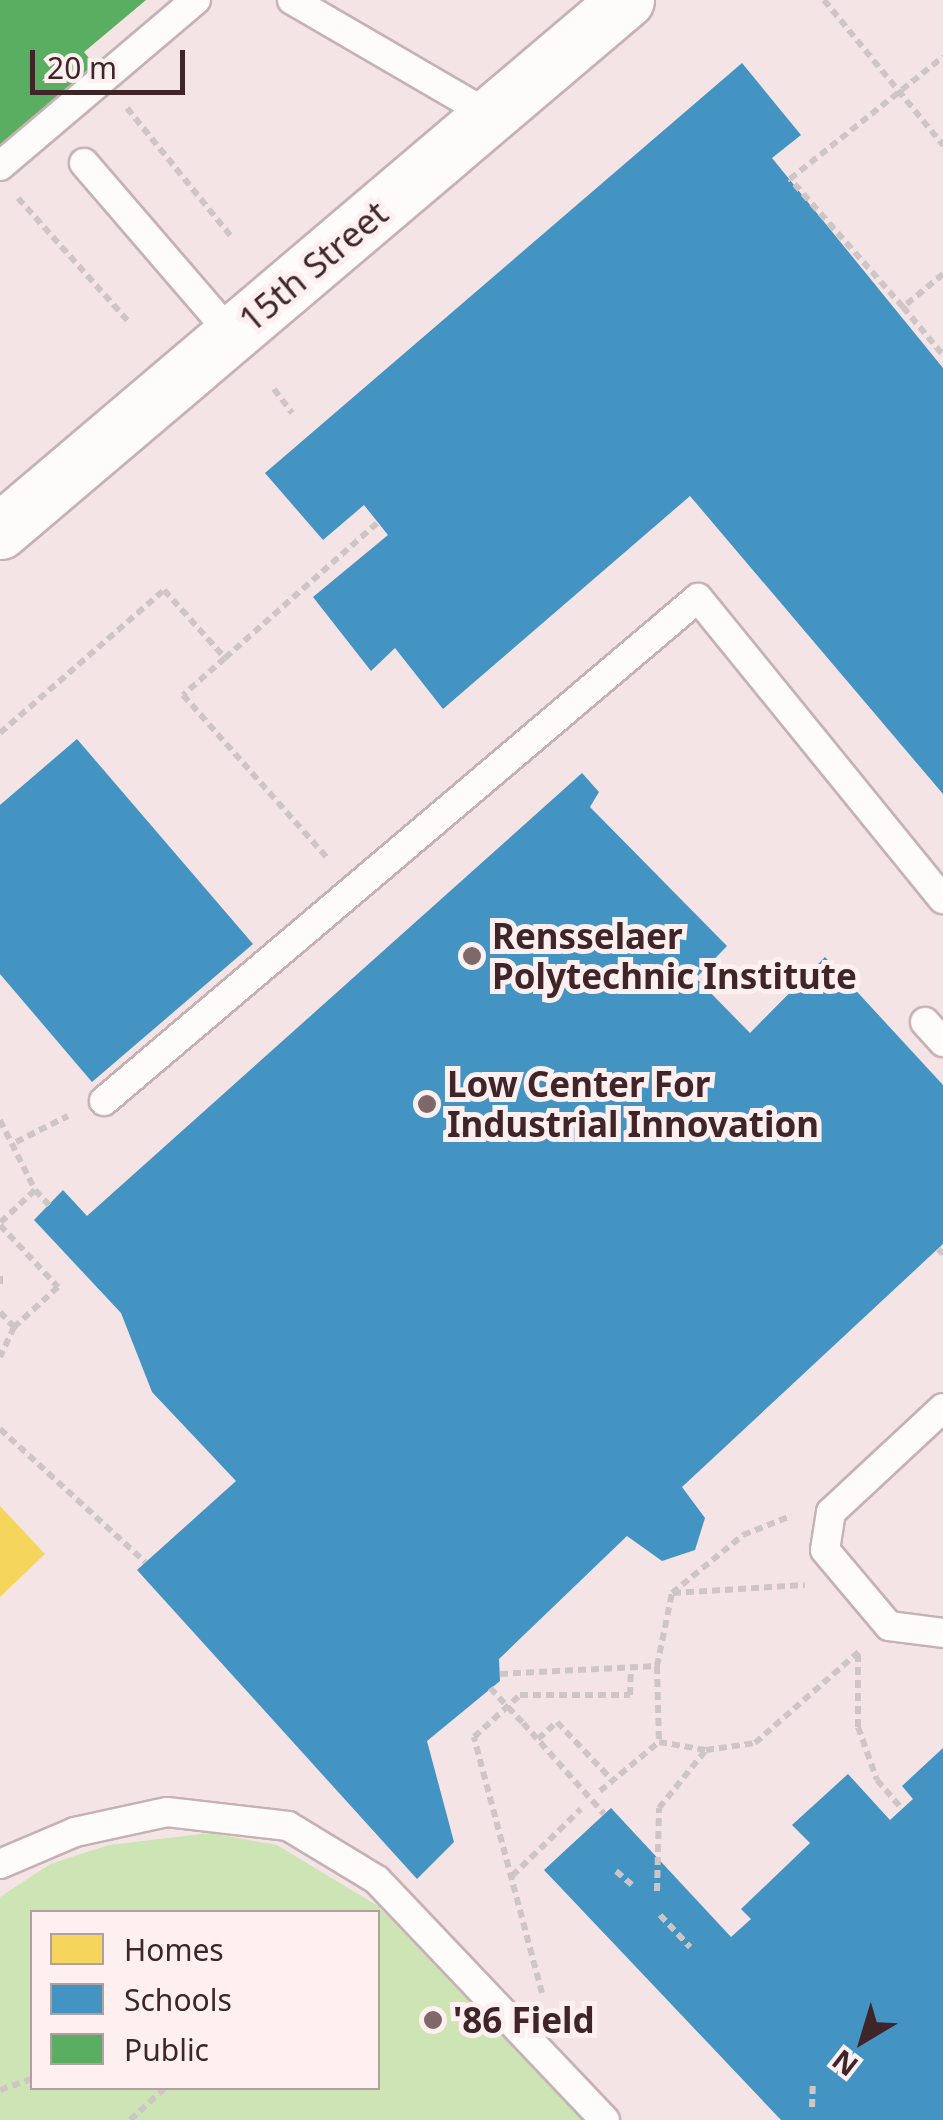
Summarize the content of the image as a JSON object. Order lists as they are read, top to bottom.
{
  "streets": {
    "street": ["15th Street"]
  },
  "places": ["Rensselaer Polytechnic Institute", "Low Center For Industrial Innovation", "'86 Field"],
  "legend": ["Homes", "Schools", "Public"],
  "scale_bar": "20 m",
  "north": "bottom left"
}
